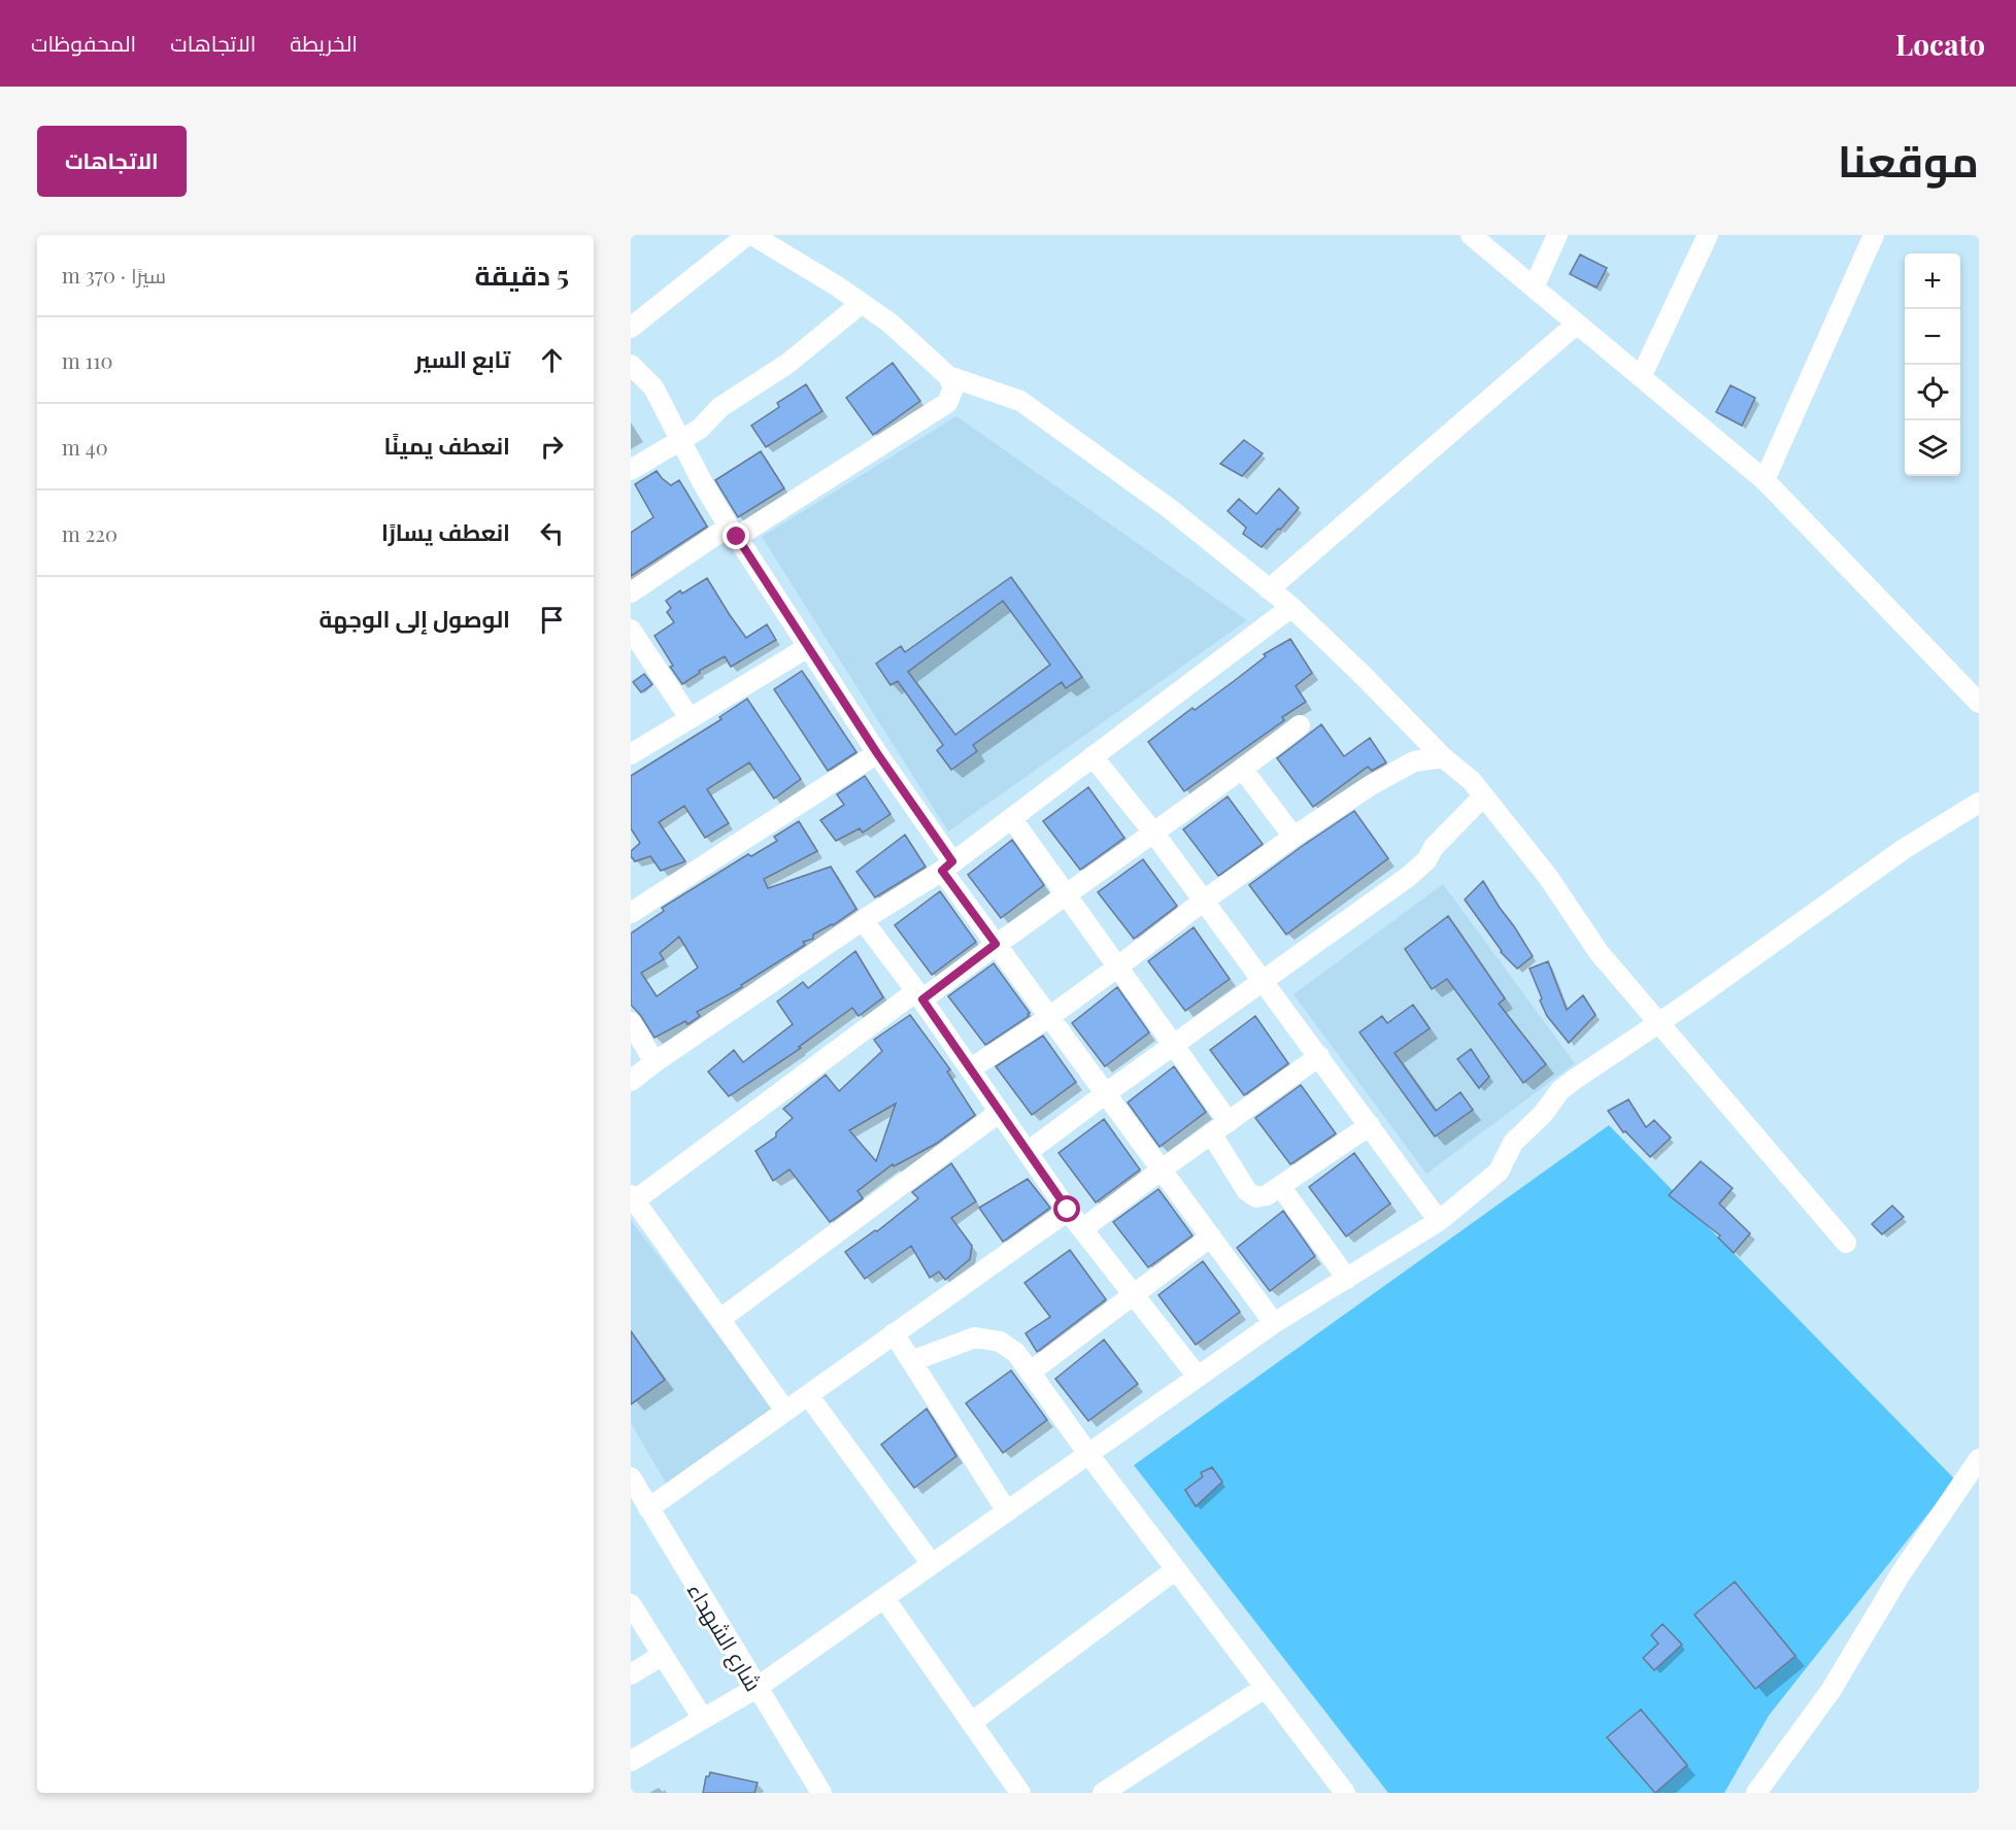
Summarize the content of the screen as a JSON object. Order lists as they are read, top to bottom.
{
  "streets": {
    "street": ["شارع الشهداء"]
  },
  "page": {
    "header": "Locato",
    "nav": ["الخريطة", "الاتجاهات", "المحفوظات"],
    "title": "موقعنا",
    "buttons": "الاتجاهات",
    "heading": ["5 دقيقة", "سيرًا · 370 m"],
    "map_buttons": ["+", "−"],
    "list": [
      ["تابع السير", "110 m"],
      ["انعطف يمينًا", "40 m"],
      ["انعطف يسارًا", "220 m"],
      "الوصول إلى الوجهة"
    ]
  }
}
